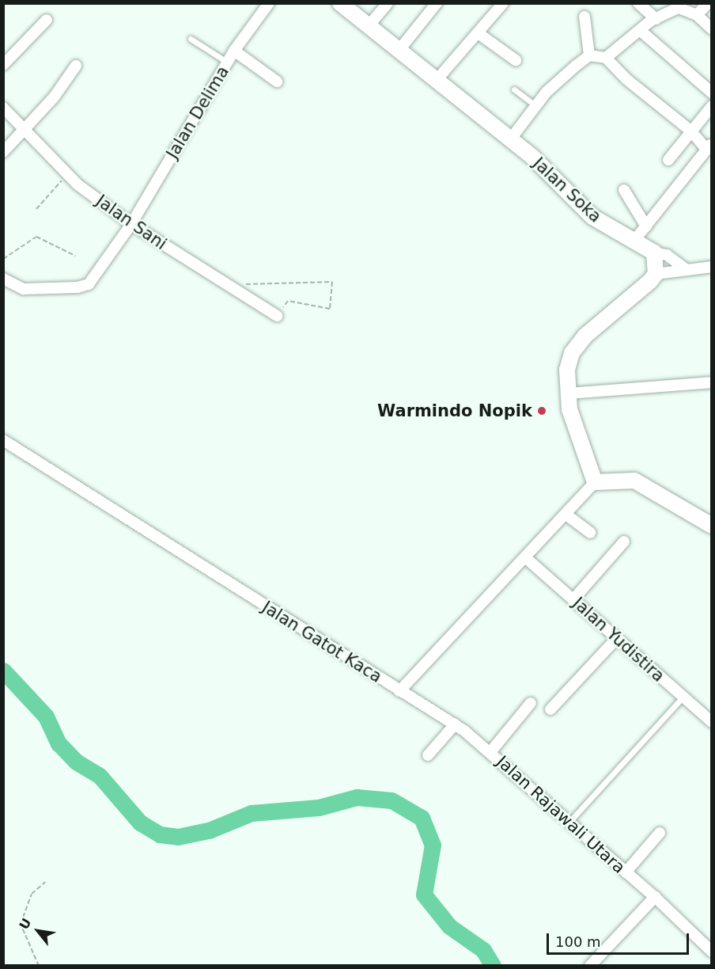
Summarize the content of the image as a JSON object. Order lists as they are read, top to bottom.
{
  "streets": {
    "street": [
      "Jalan Delima",
      "Jalan Soka",
      "Jalan Sani",
      "Jalan Yudistira",
      "Jalan Gatot Kaca",
      "Jalan Rajawali Utara"
    ]
  },
  "crossings": [
    ["Jalan Delima", "Jalan Sani"],
    ["Jalan Yudistira", "Jalan Gatot Kaca"],
    ["Jalan Gatot Kaca", "Jalan Rajawali Utara"]
  ],
  "places": ["Warmindo Nopik"],
  "scale_bar": "100 m",
  "north": "top left"
}
